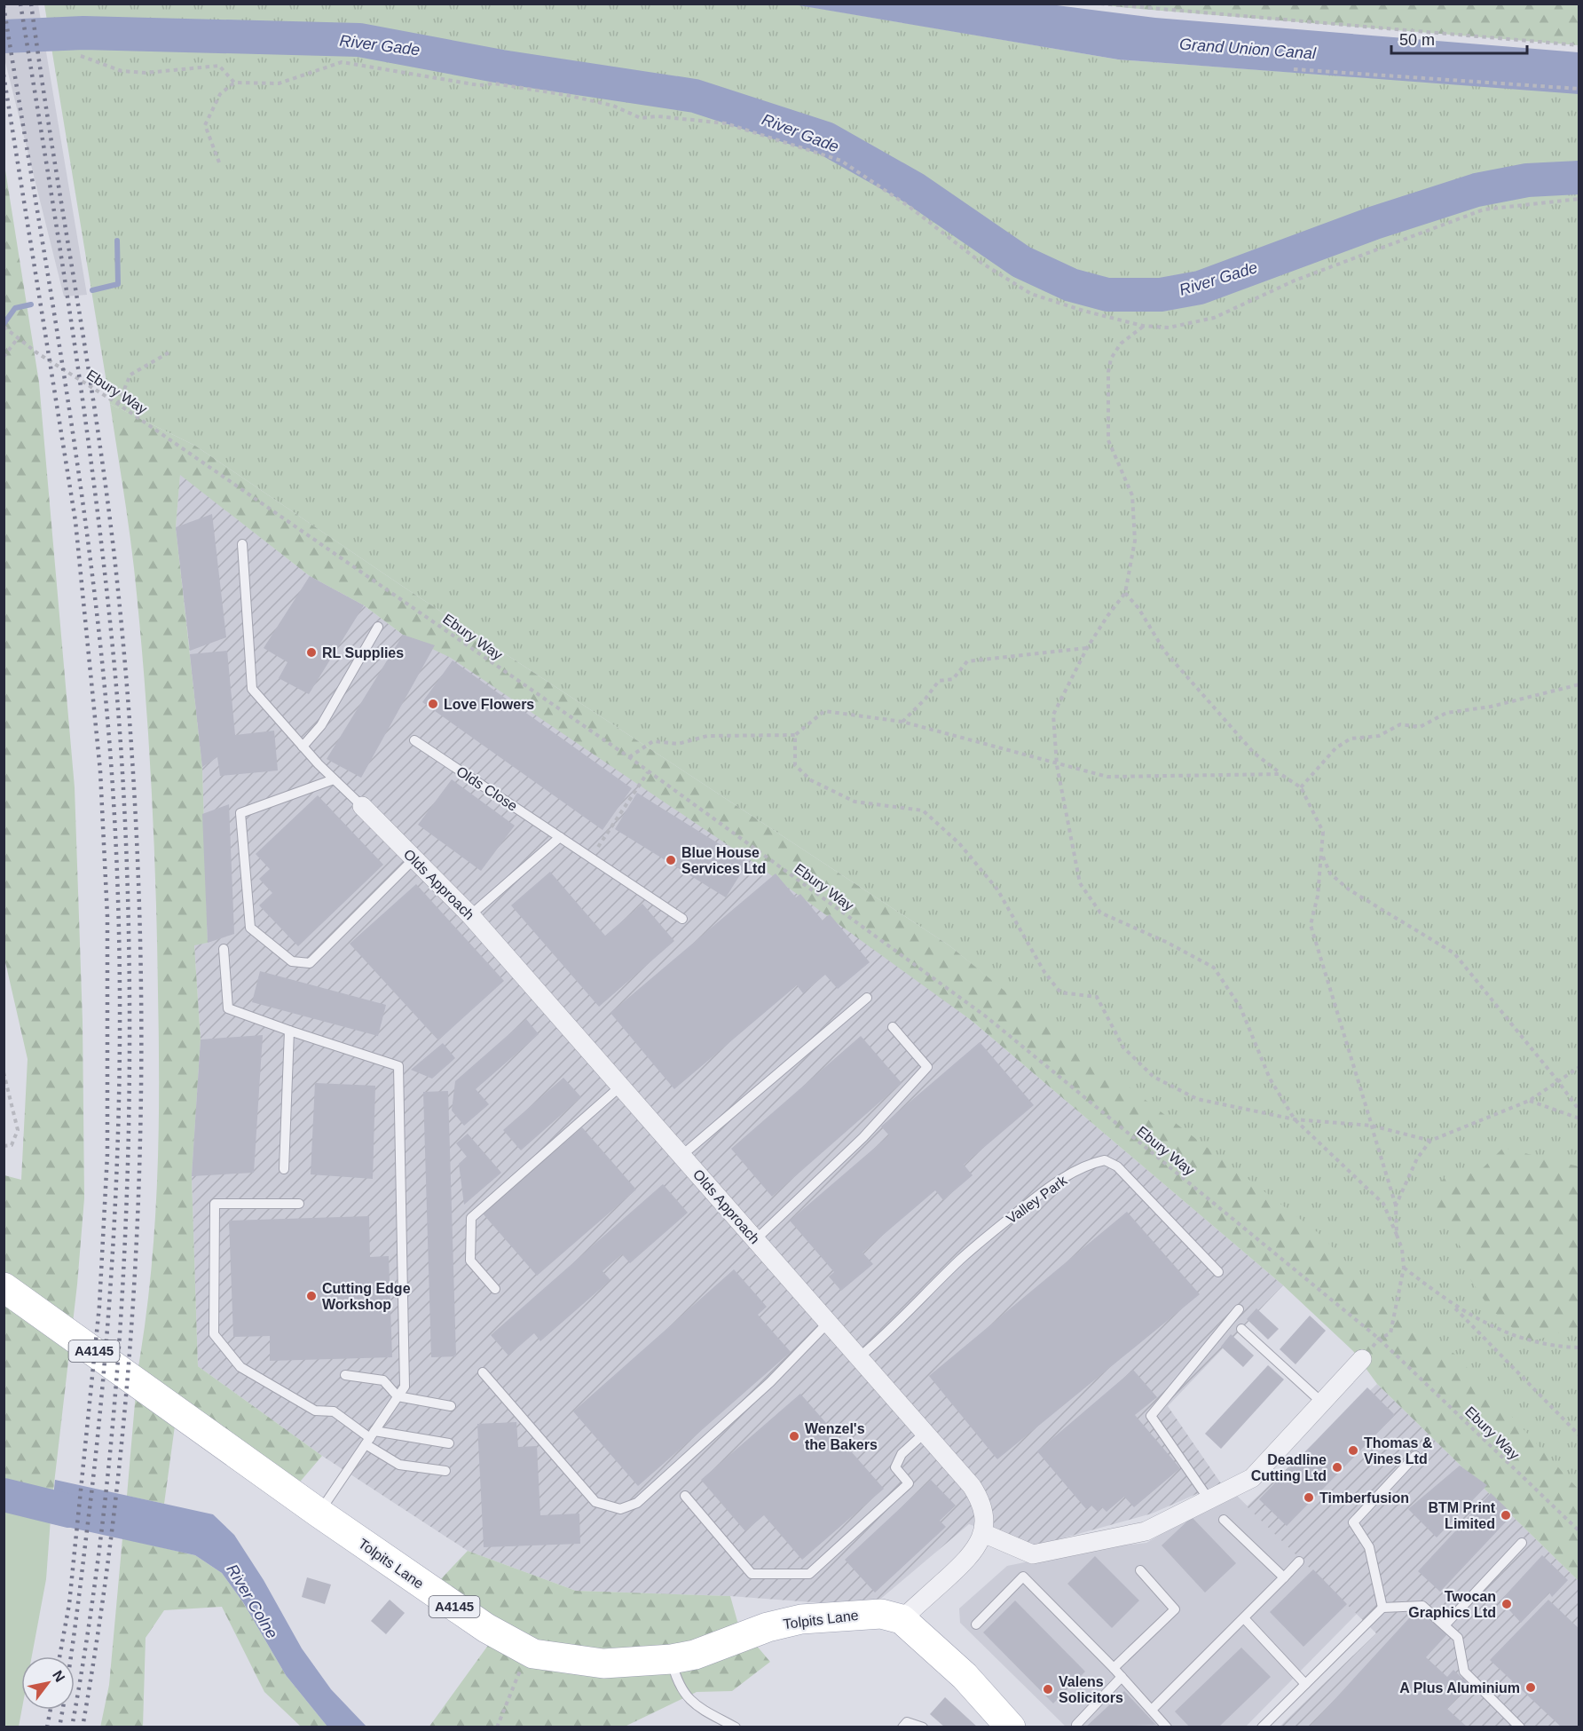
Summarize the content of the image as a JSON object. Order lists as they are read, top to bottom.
{
  "streets": {
    "main road": ["A4145", "Tolpits Lane"],
    "street": ["Olds Approach"],
    "lane": ["Olds Close", "Valley Park"],
    "path": ["Ebury Way"]
  },
  "crossings": [
    ["Olds Approach", "Valley Park"]
  ],
  "water": ["River Gade", "Grand Union Canal", "River Colne"],
  "places": [
    "RL Supplies",
    "Love Flowers",
    "Blue House Services Ltd",
    "Cutting Edge Workshop",
    "Wenzel's the Bakers",
    "Thomas & Vines Ltd",
    "Deadline Cutting Ltd",
    "Timberfusion",
    "BTM Print Limited",
    "Twocan Graphics Ltd",
    "A Plus Aluminium",
    "Valens Solicitors"
  ],
  "scale_bar": "50 m",
  "north": "top right"
}
